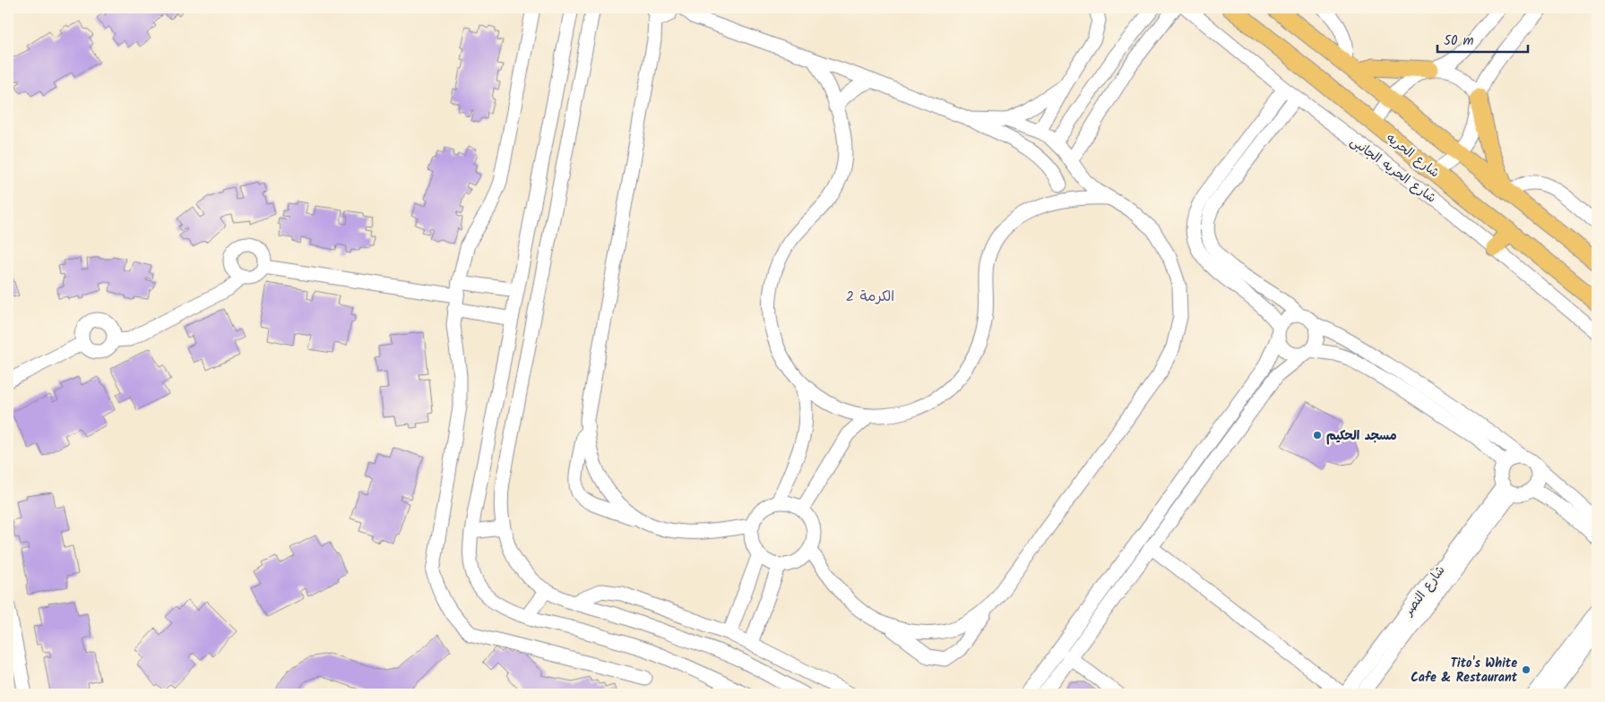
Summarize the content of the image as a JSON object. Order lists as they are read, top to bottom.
{
  "streets": {
    "main road": ["شارع الحريه"],
    "street": ["شارع الحريه الجانبى", "شارع النصر"]
  },
  "districts": ["الكرمة 2"],
  "places": ["مسجد الحكيم", "Tito's White Cafe & Restaurant"],
  "scale_bar": "50 m"
}
